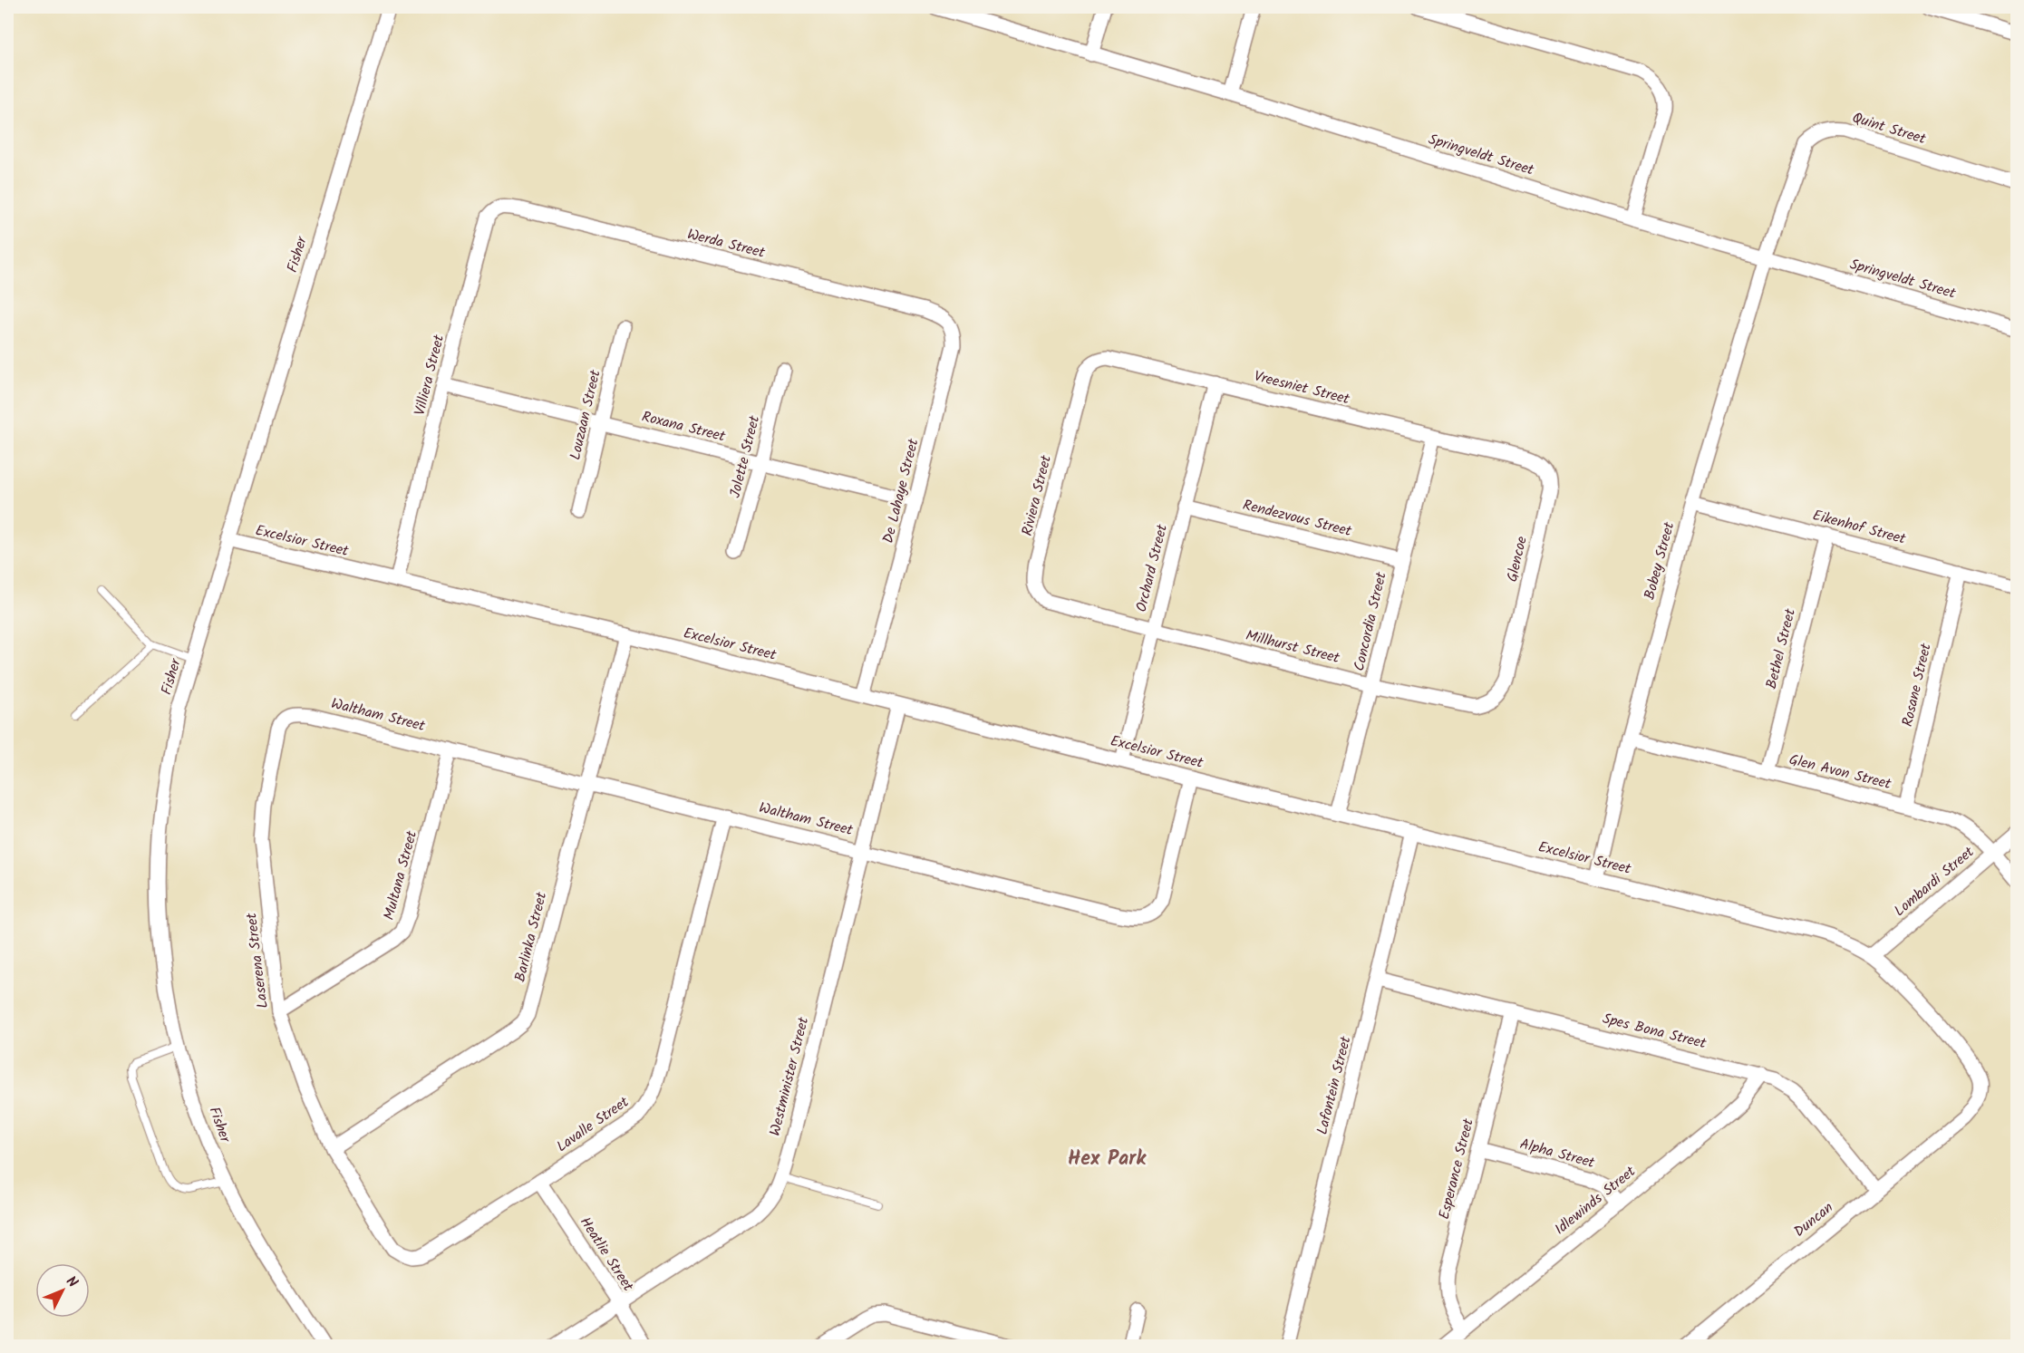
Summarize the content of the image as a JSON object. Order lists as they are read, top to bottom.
{
  "streets": {
    "street": [
      "Quint Street",
      "Springveldt Street",
      "Werda Street",
      "Fisher",
      "Villiera Street",
      "Vreesniet Street",
      "Louzaan Street",
      "Roxana Street",
      "Jolette Street",
      "De Lahaye Street",
      "Riviera Street",
      "Rendezvous Street",
      "Eikenhof Street",
      "Excelsior Street",
      "Glencoe",
      "Bobey Street",
      "Orchard Street",
      "Concordia Street",
      "Millhurst Street",
      "Bethel Street",
      "Rosane Street",
      "Waltham Street",
      "Glen Avon Street",
      "Multana Street",
      "Lombardi Street",
      "Barlinka Street",
      "Laserena Street",
      "Spes Bona Street",
      "Westminister Street",
      "Lafontein Street",
      "Lavalle Street",
      "Alpha Street",
      "Esperance Street",
      "Idlewinds Street",
      "Duncan",
      "Heatlie Street"
    ]
  },
  "crossings": [
    ["Quint Street", "Springveldt Street"],
    ["Quint Street", "Bobey Street"],
    ["Springveldt Street", "Bobey Street"],
    ["Werda Street", "Villiera Street"],
    ["Werda Street", "De Lahaye Street"],
    ["Fisher", "Excelsior Street"],
    ["Villiera Street", "Roxana Street"],
    ["Villiera Street", "Excelsior Street"],
    ["Vreesniet Street", "Riviera Street"],
    ["Vreesniet Street", "Glencoe"],
    ["Vreesniet Street", "Orchard Street"],
    ["Vreesniet Street", "Concordia Street"],
    ["Louzaan Street", "Roxana Street"],
    ["Roxana Street", "Jolette Street"],
    ["Roxana Street", "De Lahaye Street"],
    ["De Lahaye Street", "Excelsior Street"],
    ["Riviera Street", "Millhurst Street"],
    ["Rendezvous Street", "Orchard Street"],
    ["Rendezvous Street", "Concordia Street"],
    ["Eikenhof Street", "Bobey Street"],
    ["Eikenhof Street", "Bethel Street"],
    ["Eikenhof Street", "Rosane Street"],
    ["Excelsior Street", "Bobey Street"],
    ["Excelsior Street", "Orchard Street"],
    ["Excelsior Street", "Concordia Street"],
    ["Excelsior Street", "Waltham Street"],
    ["Excelsior Street", "Lombardi Street"],
    ["Excelsior Street", "Barlinka Street"],
    ["Excelsior Street", "Westminister Street"],
    ["Excelsior Street", "Lafontein Street"],
    ["Excelsior Street", "Duncan"],
    ["Glencoe", "Millhurst Street"],
    ["Bobey Street", "Glen Avon Street"],
    ["Orchard Street", "Millhurst Street"],
    ["Concordia Street", "Millhurst Street"],
    ["Bethel Street", "Glen Avon Street"],
    ["Rosane Street", "Glen Avon Street"],
    ["Waltham Street", "Multana Street"],
    ["Waltham Street", "Barlinka Street"],
    ["Waltham Street", "Laserena Street"],
    ["Waltham Street", "Westminister Street"],
    ["Waltham Street", "Lavalle Street"],
    ["Glen Avon Street", "Lombardi Street"],
    ["Multana Street", "Laserena Street"],
    ["Barlinka Street", "Laserena Street"],
    ["Laserena Street", "Lavalle Street"],
    ["Spes Bona Street", "Lafontein Street"],
    ["Spes Bona Street", "Esperance Street"],
    ["Spes Bona Street", "Idlewinds Street"],
    ["Spes Bona Street", "Duncan"],
    ["Westminister Street", "Heatlie Street"],
    ["Lavalle Street", "Heatlie Street"],
    ["Alpha Street", "Esperance Street"],
    ["Alpha Street", "Idlewinds Street"],
    ["Esperance Street", "Idlewinds Street"]
  ],
  "districts": ["Hex Park"],
  "north": "top right"
}
